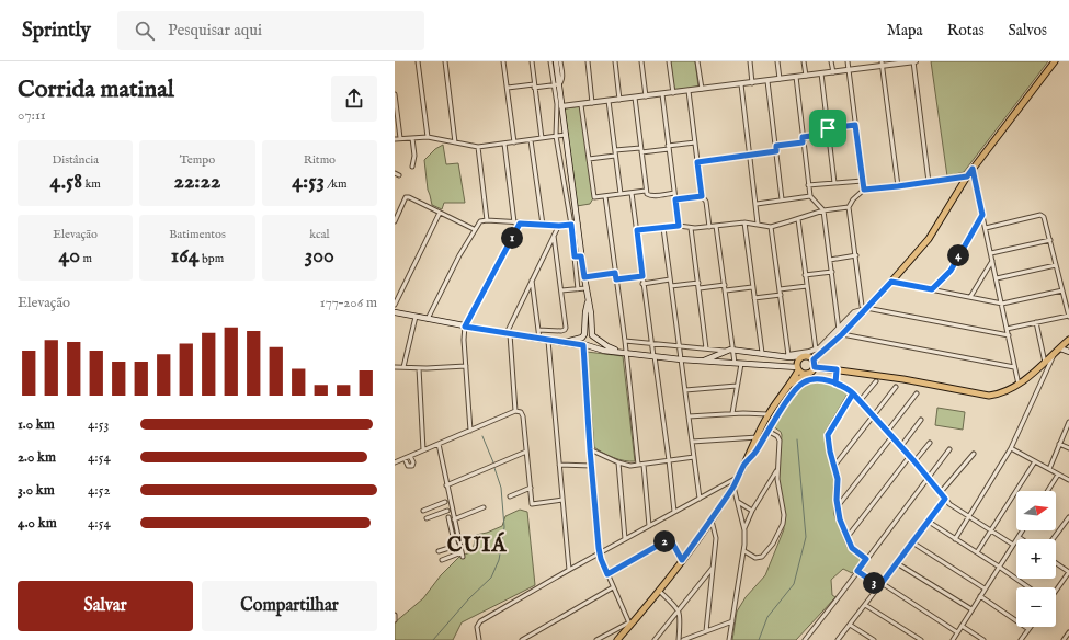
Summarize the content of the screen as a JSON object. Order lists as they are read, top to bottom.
{
  "districts": ["CUIÁ"],
  "north": "right",
  "page": {
    "header": "Sprintly",
    "search": "Pesquisar aqui",
    "nav": ["Mapa", "Rotas", "Salvos"],
    "heading": ["Corrida matinal", "07:11"],
    "stats": [
      ["Distância", "4.58 km"],
      ["Tempo", "22:22"],
      ["Ritmo", "4:53 /km"],
      ["Elevação", "40 m"],
      ["Batimentos", "164 bpm"],
      ["kcal", "300"]
    ],
    "pins": [
      "1",
      "4",
      "2",
      "3"
    ],
    "chart": ["Elevação", "177–206 m"],
    "list": [
      {
        "name": "1.0 km",
        "note": "4:53"
      },
      {
        "name": "2.0 km",
        "note": "4:54"
      },
      {
        "name": "3.0 km",
        "note": "4:52"
      },
      {
        "name": "4.0 km",
        "note": "4:54"
      }
    ],
    "map_buttons": ["+", "−"],
    "buttons": ["Salvar", "Compartilhar"]
  }
}
